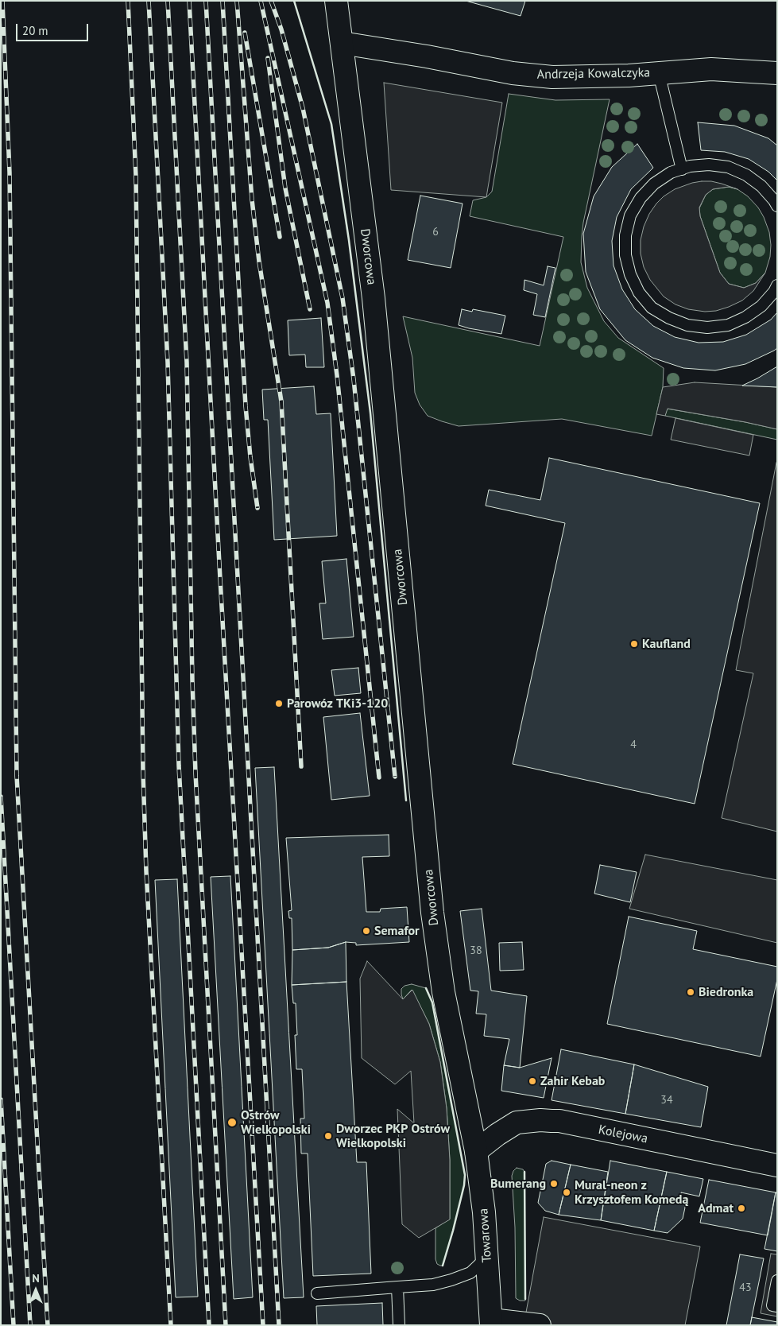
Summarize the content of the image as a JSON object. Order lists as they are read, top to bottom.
{
  "streets": {
    "main road": [
      "Andrzeja Kowalczyka",
      "Dworcowa",
      "Kolejowa",
      "Towarowa"
    ]
  },
  "crossings": [
    ["Andrzeja Kowalczyka", "Dworcowa"],
    ["Dworcowa", "Kolejowa"],
    ["Dworcowa", "Towarowa"],
    ["Kolejowa", "Towarowa"]
  ],
  "places": [
    "Kaufland",
    "Parowóz TKi3-120",
    "Semafor",
    "Biedronka",
    "Zahir Kebab",
    "Ostrów Wielkopolski",
    "Dworzec PKP Ostrów Wielkopolski",
    "Bumerang",
    "Mural-neon z Krzysztofem Komedą",
    "Admat"
  ],
  "house_numbers": [
    "6",
    "4",
    "38",
    "34",
    "43"
  ],
  "scale_bar": "20 m",
  "north": "top"
}
